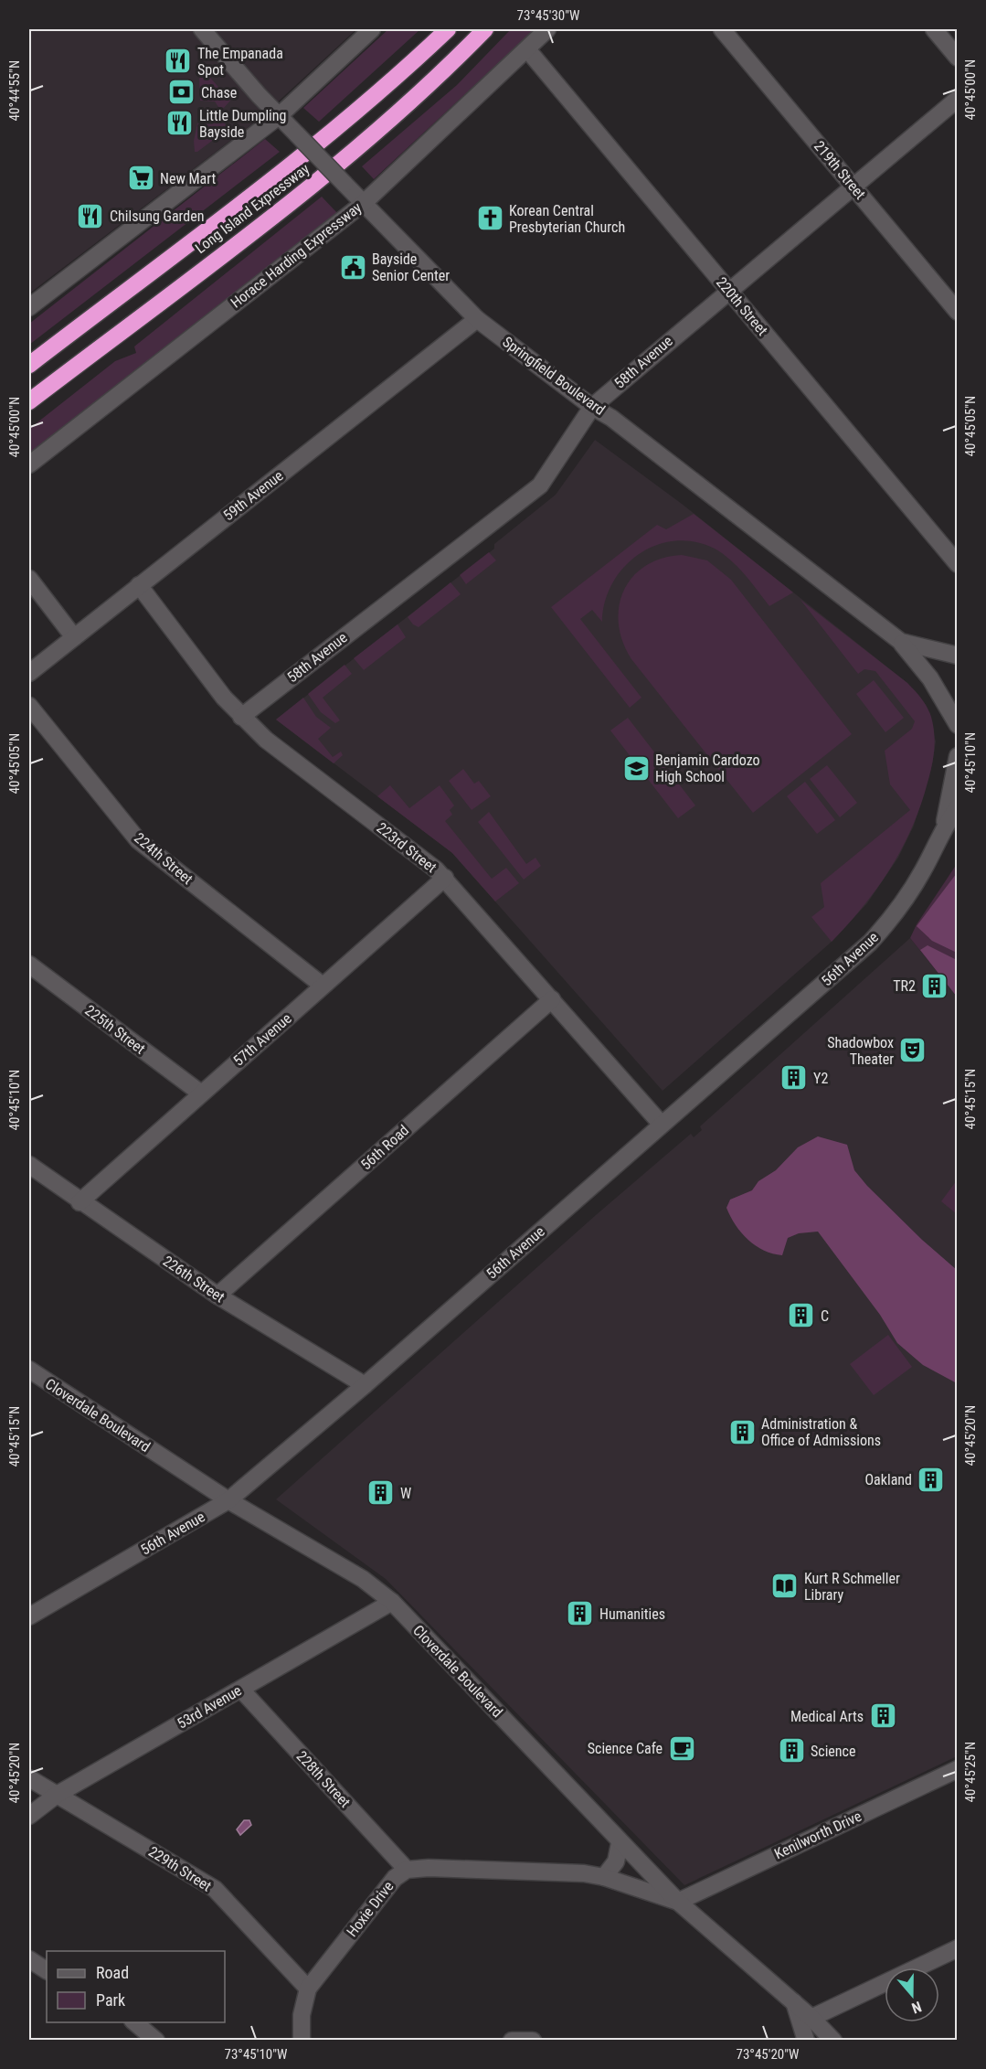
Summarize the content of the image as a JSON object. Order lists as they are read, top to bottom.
{
  "streets": {
    "highway": ["Long Island Expressway"],
    "street": [
      "219th Street",
      "Horace Harding Expressway",
      "220th Street",
      "58th Avenue",
      "Springfield Boulevard",
      "59th Avenue",
      "223rd Street",
      "224th Street",
      "56th Avenue",
      "225th Street",
      "57th Avenue",
      "56th Road",
      "226th Street",
      "Cloverdale Boulevard",
      "53rd Avenue",
      "228th Street",
      "Kenilworth Drive",
      "229th Street",
      "Hoxie Drive"
    ]
  },
  "crossings": [
    ["219th Street", "58th Avenue"],
    ["Horace Harding Expressway", "220th Street"],
    ["Horace Harding Expressway", "Springfield Boulevard"],
    ["220th Street", "58th Avenue"],
    ["58th Avenue", "Springfield Boulevard"],
    ["58th Avenue", "223rd Street"],
    ["Springfield Boulevard", "59th Avenue"],
    ["59th Avenue", "223rd Street"],
    ["223rd Street", "56th Avenue"],
    ["223rd Street", "57th Avenue"],
    ["223rd Street", "56th Road"],
    ["224th Street", "57th Avenue"],
    ["56th Avenue", "226th Street"],
    ["56th Avenue", "Cloverdale Boulevard"],
    ["225th Street", "57th Avenue"],
    ["57th Avenue", "226th Street"],
    ["56th Road", "226th Street"],
    ["Cloverdale Boulevard", "53rd Avenue"],
    ["Cloverdale Boulevard", "Kenilworth Drive"],
    ["Cloverdale Boulevard", "Hoxie Drive"],
    ["53rd Avenue", "228th Street"],
    ["53rd Avenue", "229th Street"],
    ["228th Street", "Hoxie Drive"],
    ["Kenilworth Drive", "Hoxie Drive"],
    ["229th Street", "Hoxie Drive"]
  ],
  "places": {
    "restaurant": ["The Empanada Spot", "Little Dumpling Bayside", "Chilsung Garden"],
    "bank": ["Chase"],
    "supermarket": ["New Mart"],
    "church": ["Korean Central Presbyterian Church"],
    "public building": ["Bayside Senior Center"],
    "school or university": ["Benjamin Cardozo High School"],
    "building": [
      "TR2",
      "Y2",
      "C",
      "Administration & Office of Admissions",
      "Oakland",
      "W",
      "Humanities",
      "Medical Arts",
      "Science"
    ],
    "theatre": ["Shadowbox Theater"],
    "library": ["Kurt R Schmeller Library"],
    "cafe": ["Science Cafe"]
  },
  "legend": ["Road", "Park"],
  "north": "bottom",
  "coordinates": [
    "73°45'30\"W",
    "40°45'00\"N",
    "40°44'55\"N",
    "40°45'05\"N",
    "40°45'10\"N",
    "40°45'15\"N",
    "40°45'20\"N",
    "40°45'25\"N",
    "73°45'10\"W",
    "73°45'20\"W"
  ]
}
